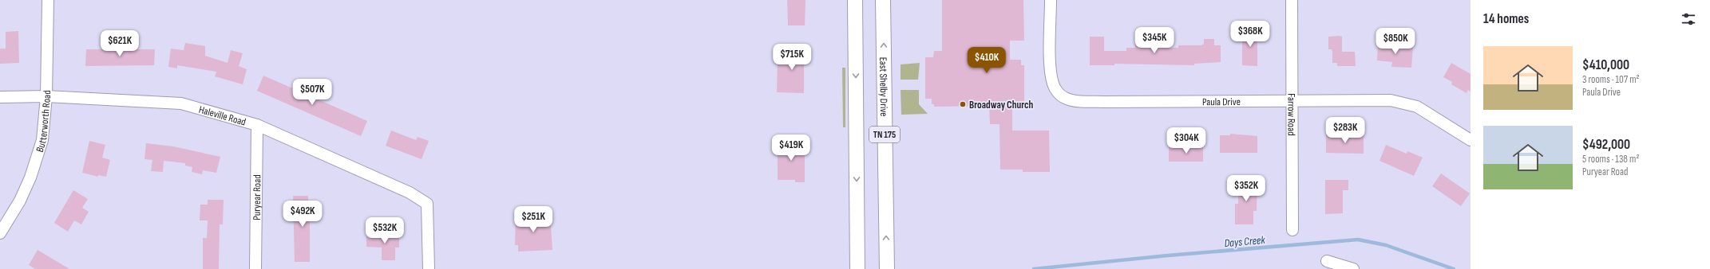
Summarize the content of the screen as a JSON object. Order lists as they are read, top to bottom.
{
  "streets": {
    "main road": ["East Shelby Drive", "TN 175"],
    "street": [
      "Paula Drive",
      "Haleville Road",
      "Farrow Road",
      "Butterworth Road",
      "Puryear Road"
    ]
  },
  "crossings": [
    ["Paula Drive", "Farrow Road"],
    ["Haleville Road", "Butterworth Road"],
    ["Haleville Road", "Puryear Road"]
  ],
  "water": ["Days Creek"],
  "places": ["Broadway Church"],
  "page": {
    "heading": "14 homes",
    "price": [
      "$368K",
      "$345K",
      "$850K",
      "$621K",
      "$715K",
      "$410K",
      "$507K",
      "$283K",
      "$304K",
      "$419K",
      "$352K",
      "$492K",
      "$251K",
      "$532K"
    ],
    "list": [
      {
        "name": "$410,000",
        "note": "3 rooms · 107 m² · Paula Drive"
      },
      {
        "name": "$492,000",
        "note": "5 rooms · 138 m² · Puryear Road"
      }
    ]
  }
}
